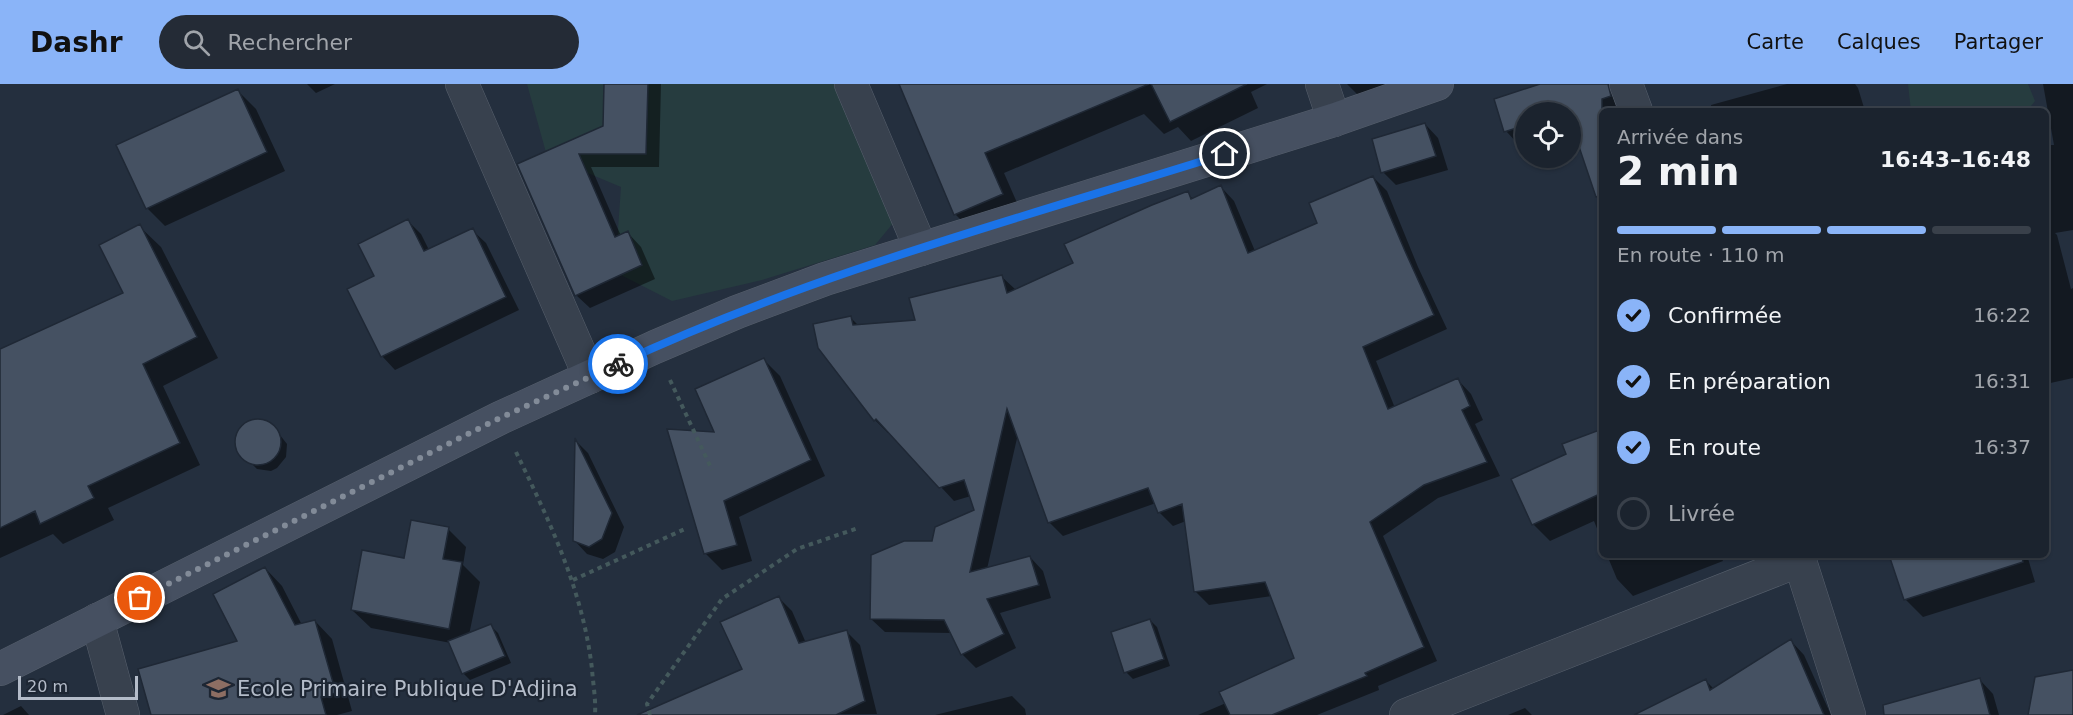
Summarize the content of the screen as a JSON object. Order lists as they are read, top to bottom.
{
  "places": {
    "school or university": ["Ecole Primaire Publique D'Adjina"]
  },
  "scale_bar": "20 m",
  "page": {
    "header": "Dashr",
    "search": "Rechercher",
    "nav": ["Carte", "Calques", "Partager"],
    "heading": ["2 min", "Arrivée dans", "16:43–16:48"],
    "bar": "En route · 110 m",
    "list": [
      ["Confirmée", "16:22"],
      ["En préparation", "16:31"],
      ["En route", "16:37"],
      "Livrée"
    ],
    "scale": "20 m"
  }
}
